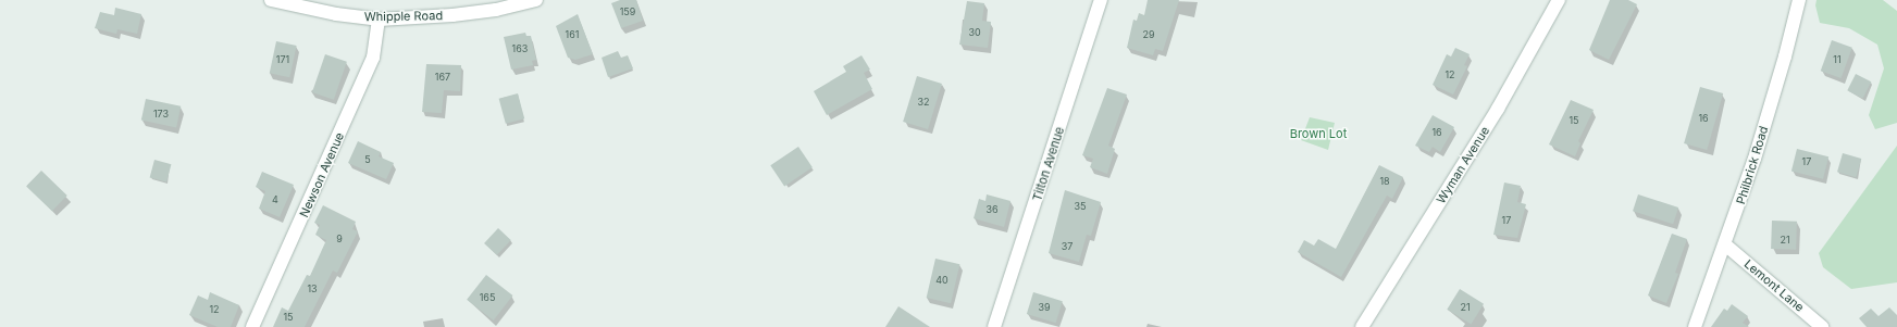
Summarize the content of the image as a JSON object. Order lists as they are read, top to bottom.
{
  "streets": {
    "street": [
      "Whipple Road",
      "Tilton Avenue",
      "Wyman Avenue",
      "Philbrick Road",
      "Newson Avenue",
      "Lemont Lane"
    ]
  },
  "crossings": [
    ["Whipple Road", "Newson Avenue"],
    ["Philbrick Road", "Lemont Lane"]
  ],
  "parks": ["Brown Lot"],
  "house_numbers": [
    "159",
    "30",
    "161",
    "29",
    "163",
    "171",
    "11",
    "12",
    "167",
    "32",
    "173",
    "16",
    "15",
    "16",
    "5",
    "17",
    "18",
    "4",
    "35",
    "36",
    "17",
    "9",
    "21",
    "37",
    "40",
    "13",
    "165",
    "39",
    "21",
    "12",
    "15"
  ]
}
